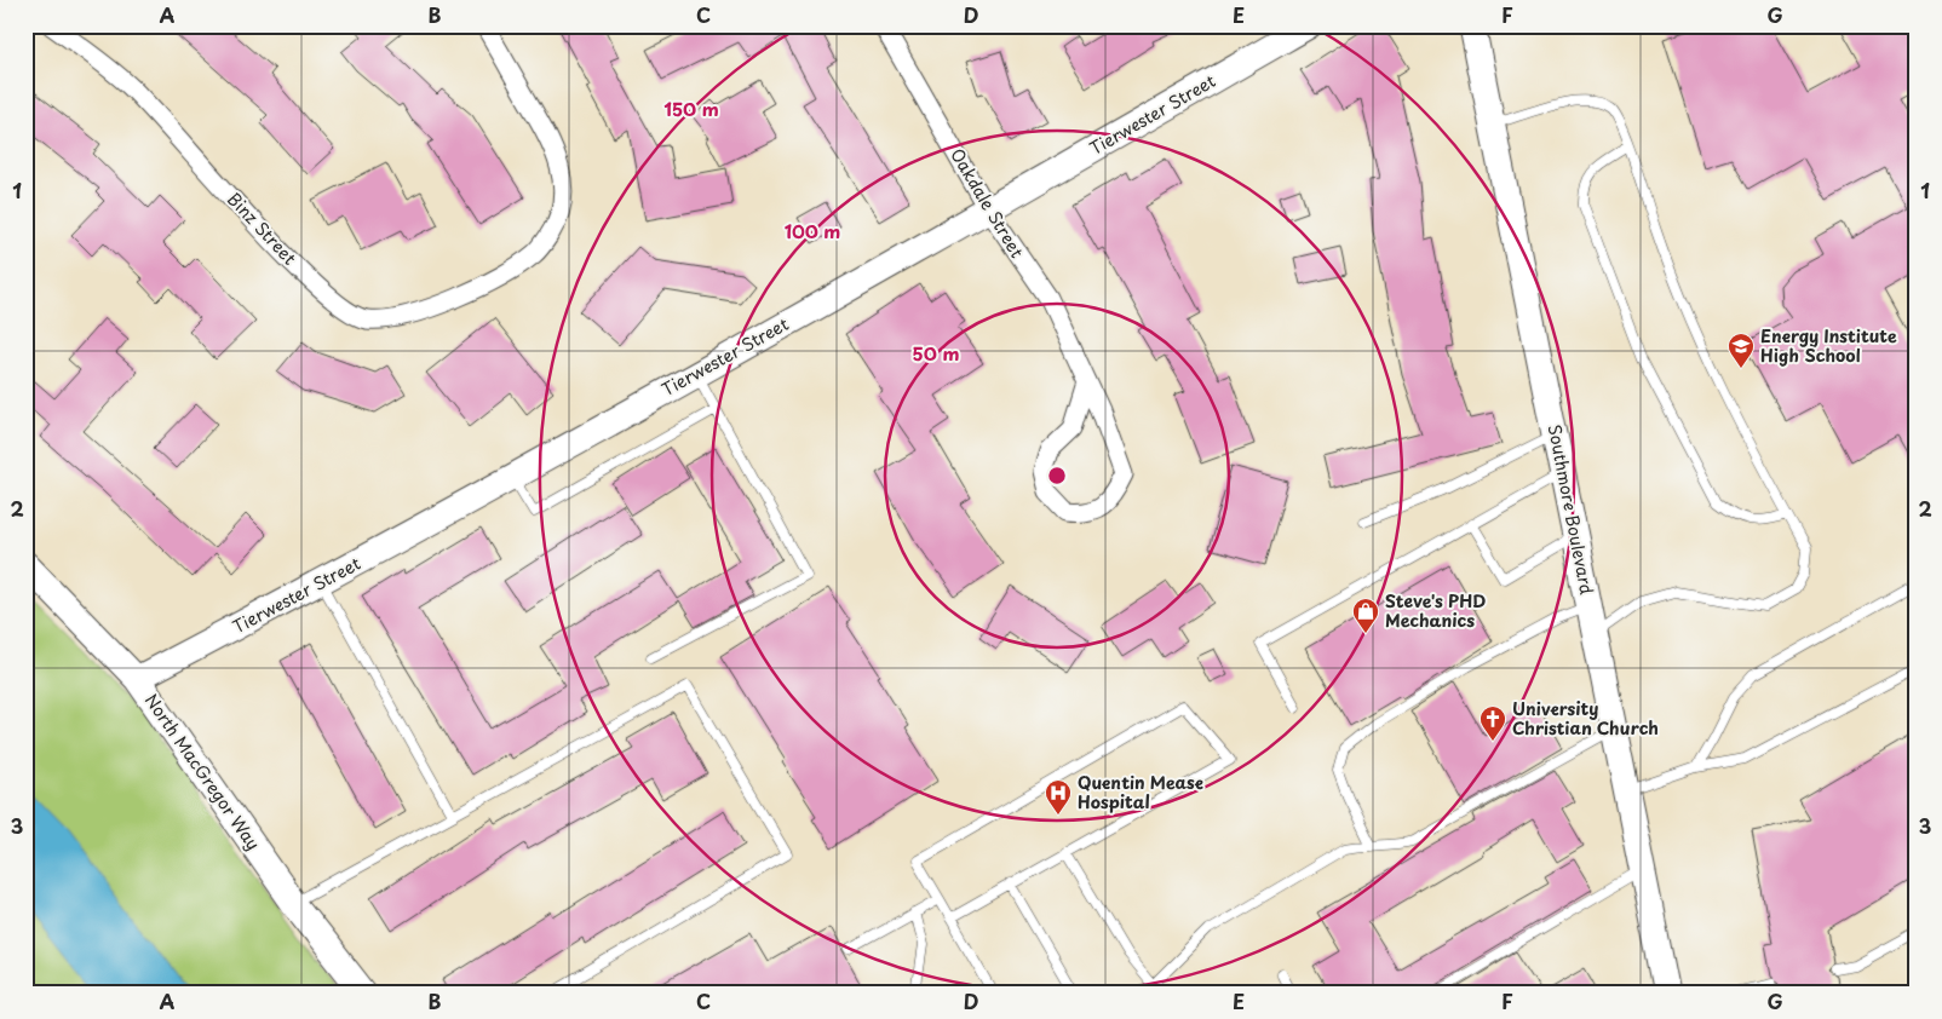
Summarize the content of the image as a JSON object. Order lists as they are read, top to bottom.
{
  "streets": {
    "street": [
      "Tierwester Street",
      "Oakdale Street",
      "Binz Street",
      "Southmore Boulevard",
      "North MacGregor Way"
    ]
  },
  "crossings": [
    ["Tierwester Street", "Oakdale Street"],
    ["Tierwester Street", "North MacGregor Way"]
  ],
  "places": {
    "school or university": ["Energy Institute High School"],
    "shop": ["Steve's PHD Mechanics"],
    "church": ["University Christian Church"],
    "hospital": ["Quentin Mease Hospital"]
  },
  "grid": {
    "columns": [
      "A",
      "B",
      "C",
      "D",
      "E",
      "F",
      "G"
    ],
    "rows": ["1", "2", "3"]
  },
  "rings": ["150 m", "100 m", "50 m"]
}
